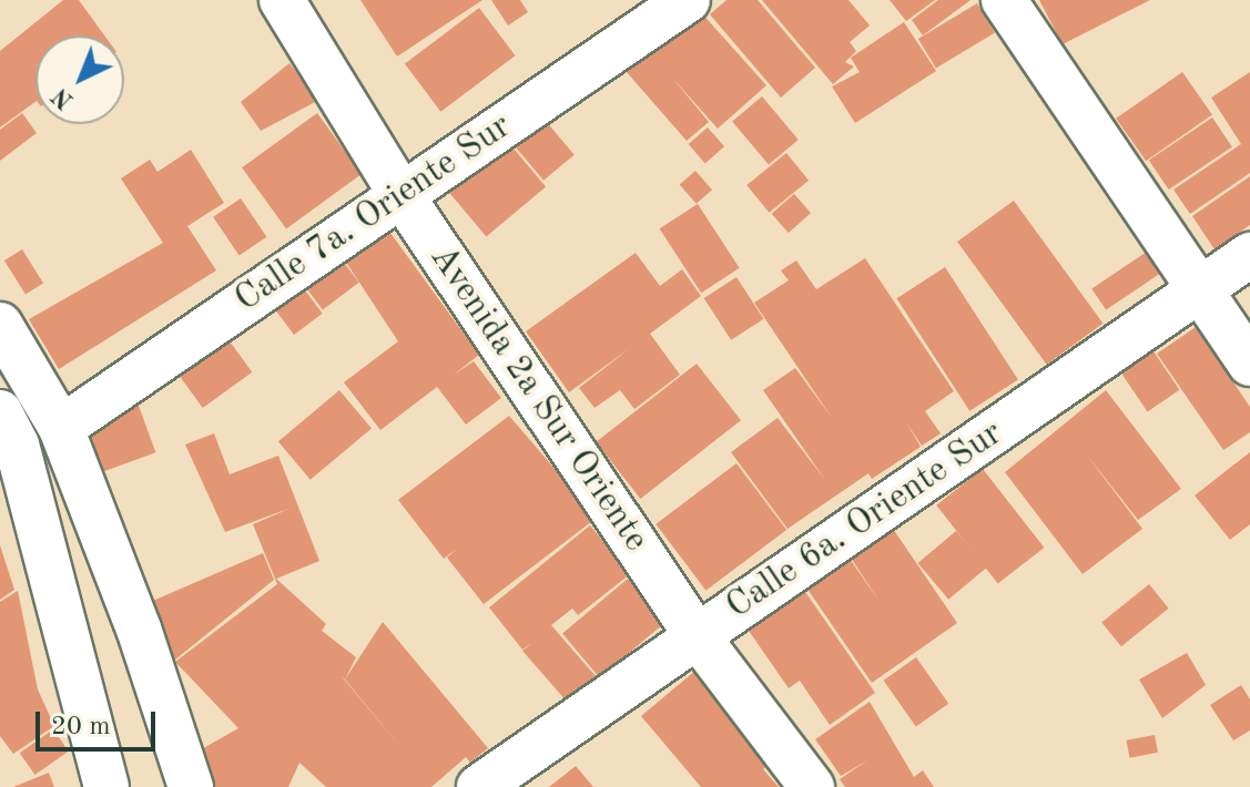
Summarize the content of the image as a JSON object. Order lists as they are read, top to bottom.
{
  "streets": {
    "street": ["Calle 7a. Oriente Sur", "Avenida 2a Sur Oriente", "Calle 6a. Oriente Sur"]
  },
  "crossings": [
    ["Calle 7a. Oriente Sur", "Avenida 2a Sur Oriente"],
    ["Avenida 2a Sur Oriente", "Calle 6a. Oriente Sur"]
  ],
  "scale_bar": "20 m",
  "north": "bottom left"
}
